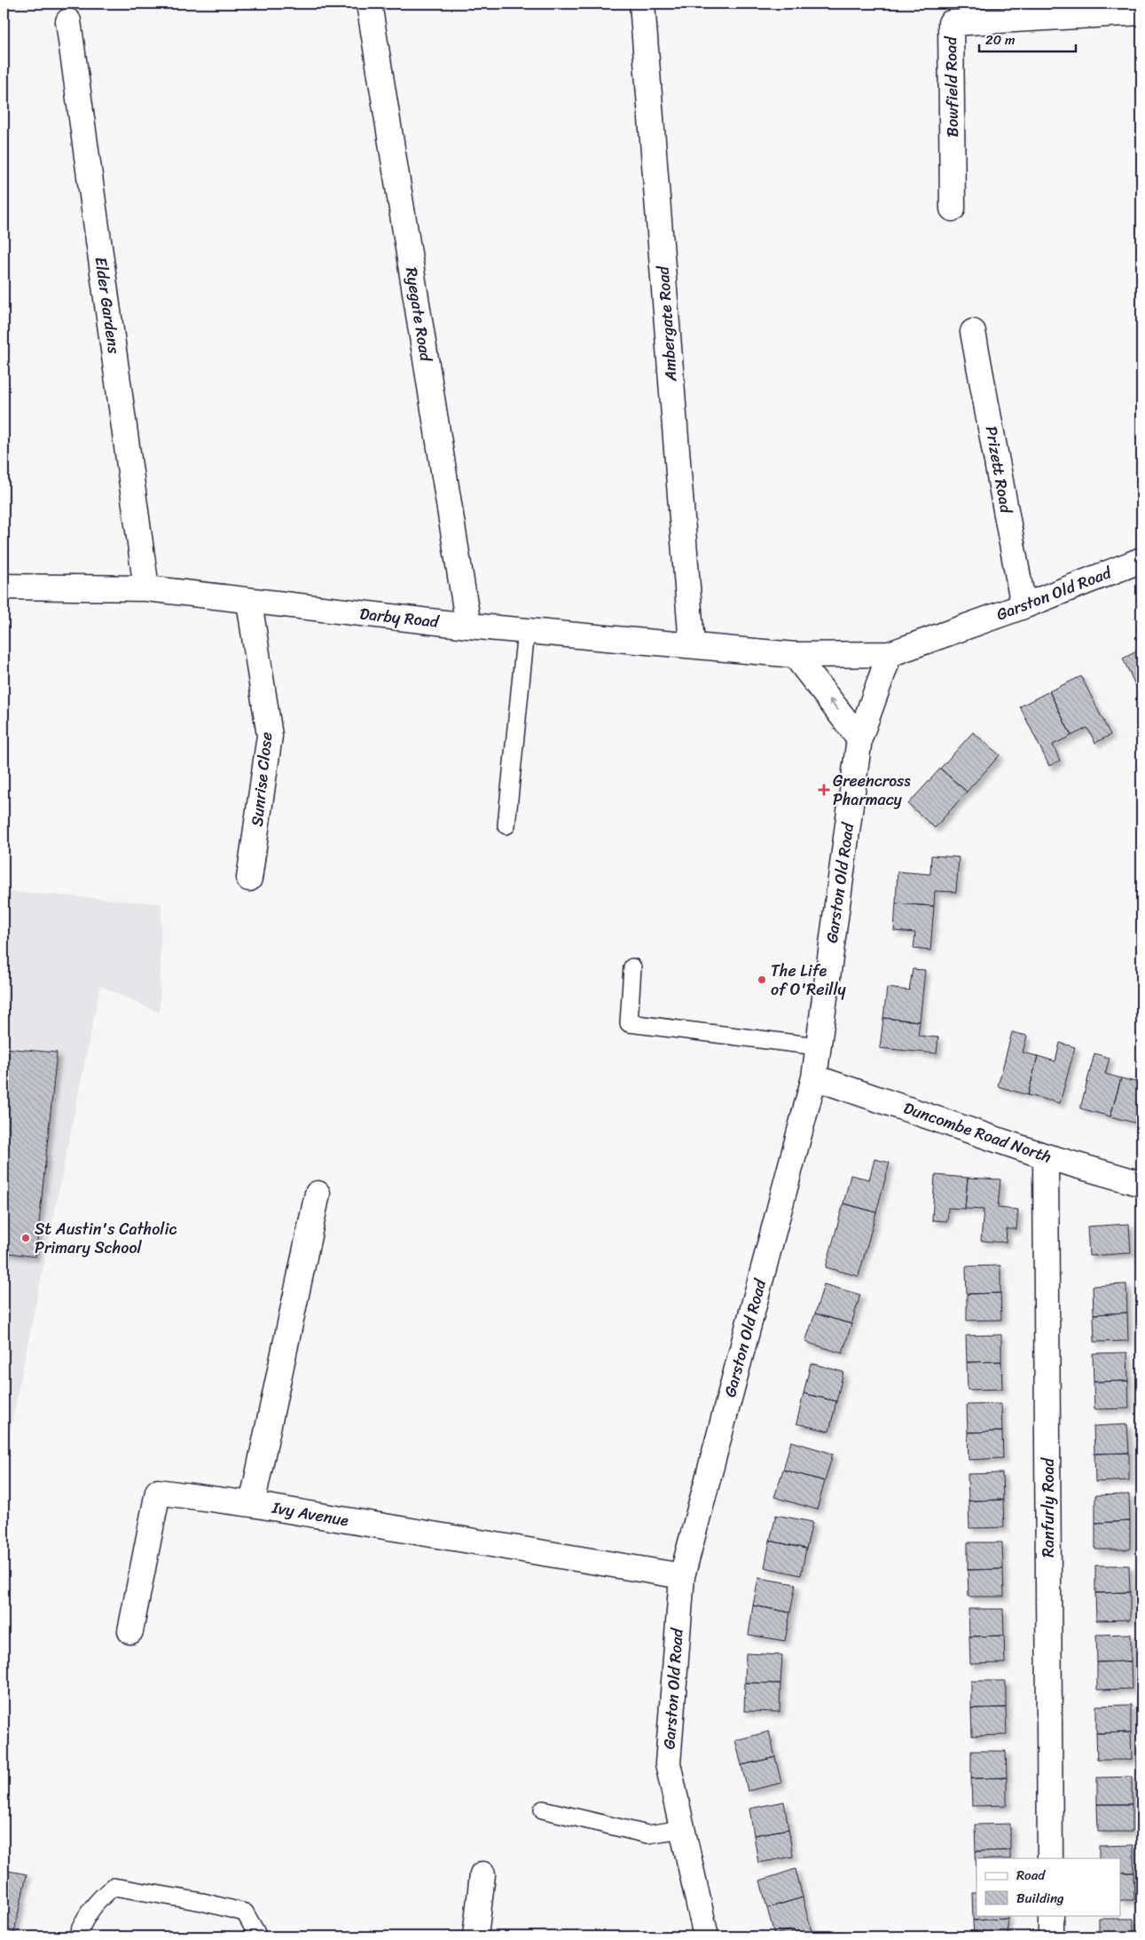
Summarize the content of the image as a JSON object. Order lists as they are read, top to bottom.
{
  "streets": {
    "street": [
      "Bowfield Road",
      "Elder Gardens",
      "Ryegate Road",
      "Ambergate Road",
      "Prizett Road",
      "Garston Old Road",
      "Darby Road",
      "Sunrise Close",
      "Duncombe Road North",
      "Ranfurly Road",
      "Ivy Avenue"
    ]
  },
  "crossings": [
    ["Elder Gardens", "Darby Road"],
    ["Ryegate Road", "Darby Road"],
    ["Ambergate Road", "Darby Road"],
    ["Prizett Road", "Garston Old Road"],
    ["Garston Old Road", "Darby Road"],
    ["Garston Old Road", "Duncombe Road North"],
    ["Garston Old Road", "Ivy Avenue"],
    ["Darby Road", "Sunrise Close"],
    ["Duncombe Road North", "Ranfurly Road"]
  ],
  "places": {
    "health": ["Greencross Pharmacy"],
    "other": ["The Life of O'Reilly", "St Austin's Catholic Primary School"]
  },
  "legend": ["Road", "Building"],
  "scale_bar": "20 m"
}
